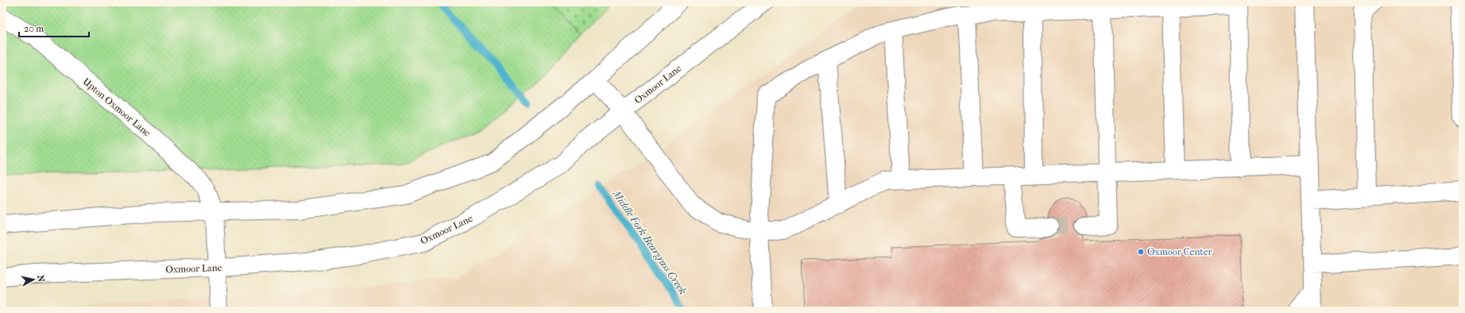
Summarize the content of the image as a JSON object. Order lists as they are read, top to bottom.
{
  "streets": {
    "street": ["Oxmoor Lane", "Upton Oxmoor Lane"]
  },
  "crossings": [
    ["Oxmoor Lane", "Upton Oxmoor Lane"]
  ],
  "water": ["Middle Fork Beargrass Creek"],
  "places": ["Oxmoor Center"],
  "scale_bar": "20 m",
  "north": "right"
}
